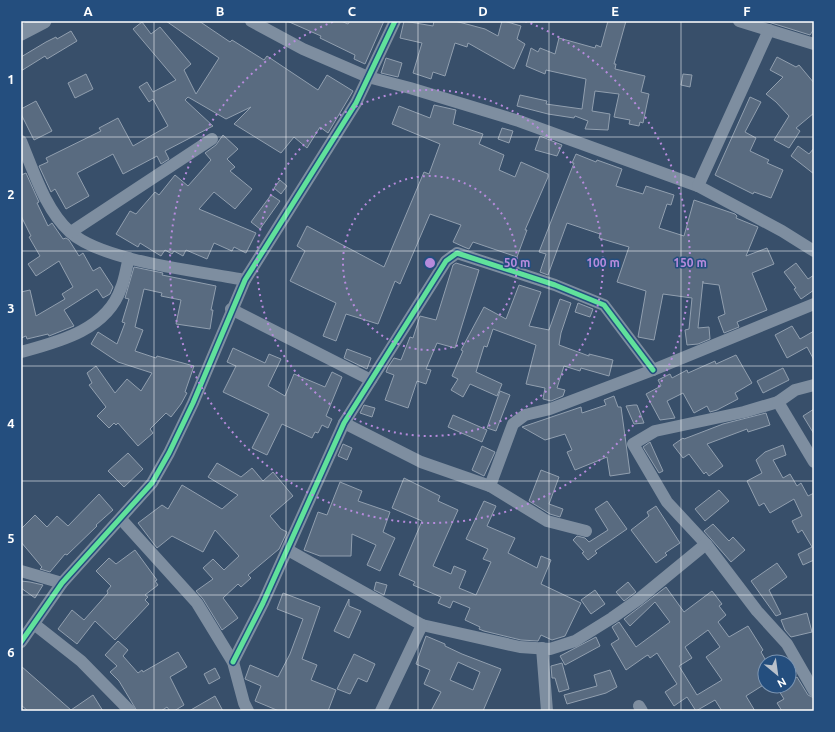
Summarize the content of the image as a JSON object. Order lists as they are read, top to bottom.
{
  "north": "bottom right",
  "grid": {
    "columns": [
      "A",
      "B",
      "C",
      "D",
      "E",
      "F"
    ],
    "rows": [
      "1",
      "2",
      "3",
      "4",
      "5",
      "6"
    ]
  },
  "rings": ["50 m", "100 m", "150 m"]
}
